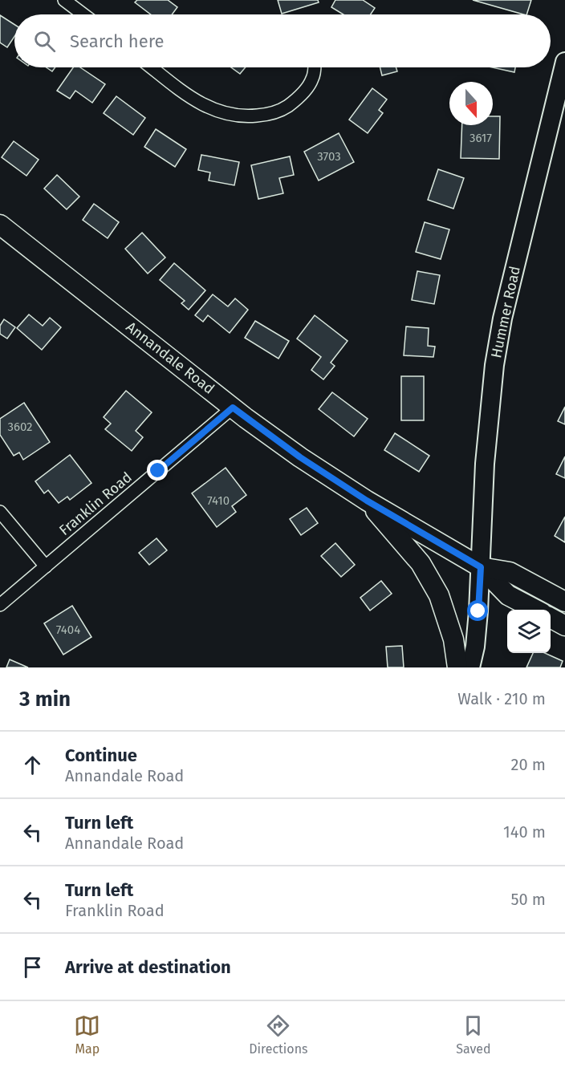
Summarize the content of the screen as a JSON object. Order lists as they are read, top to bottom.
{
  "streets": {
    "main road": ["Hummer Road", "Annandale Road"],
    "street": ["Franklin Road"]
  },
  "crossings": [
    ["Hummer Road", "Annandale Road"],
    ["Annandale Road", "Franklin Road"]
  ],
  "house_numbers": [
    "3617",
    "3703",
    "3602",
    "7410",
    "7404"
  ],
  "north": "bottom",
  "page": {
    "search": "Search here",
    "heading": ["3 min", "Walk · 210 m"],
    "list": [
      ["Continue", "Annandale Road", "20 m"],
      ["Turn left", "Annandale Road", "140 m"],
      ["Turn left", "Franklin Road", "50 m"],
      "Arrive at destination"
    ],
    "nav": ["Map", "Directions", "Saved"]
  }
}
